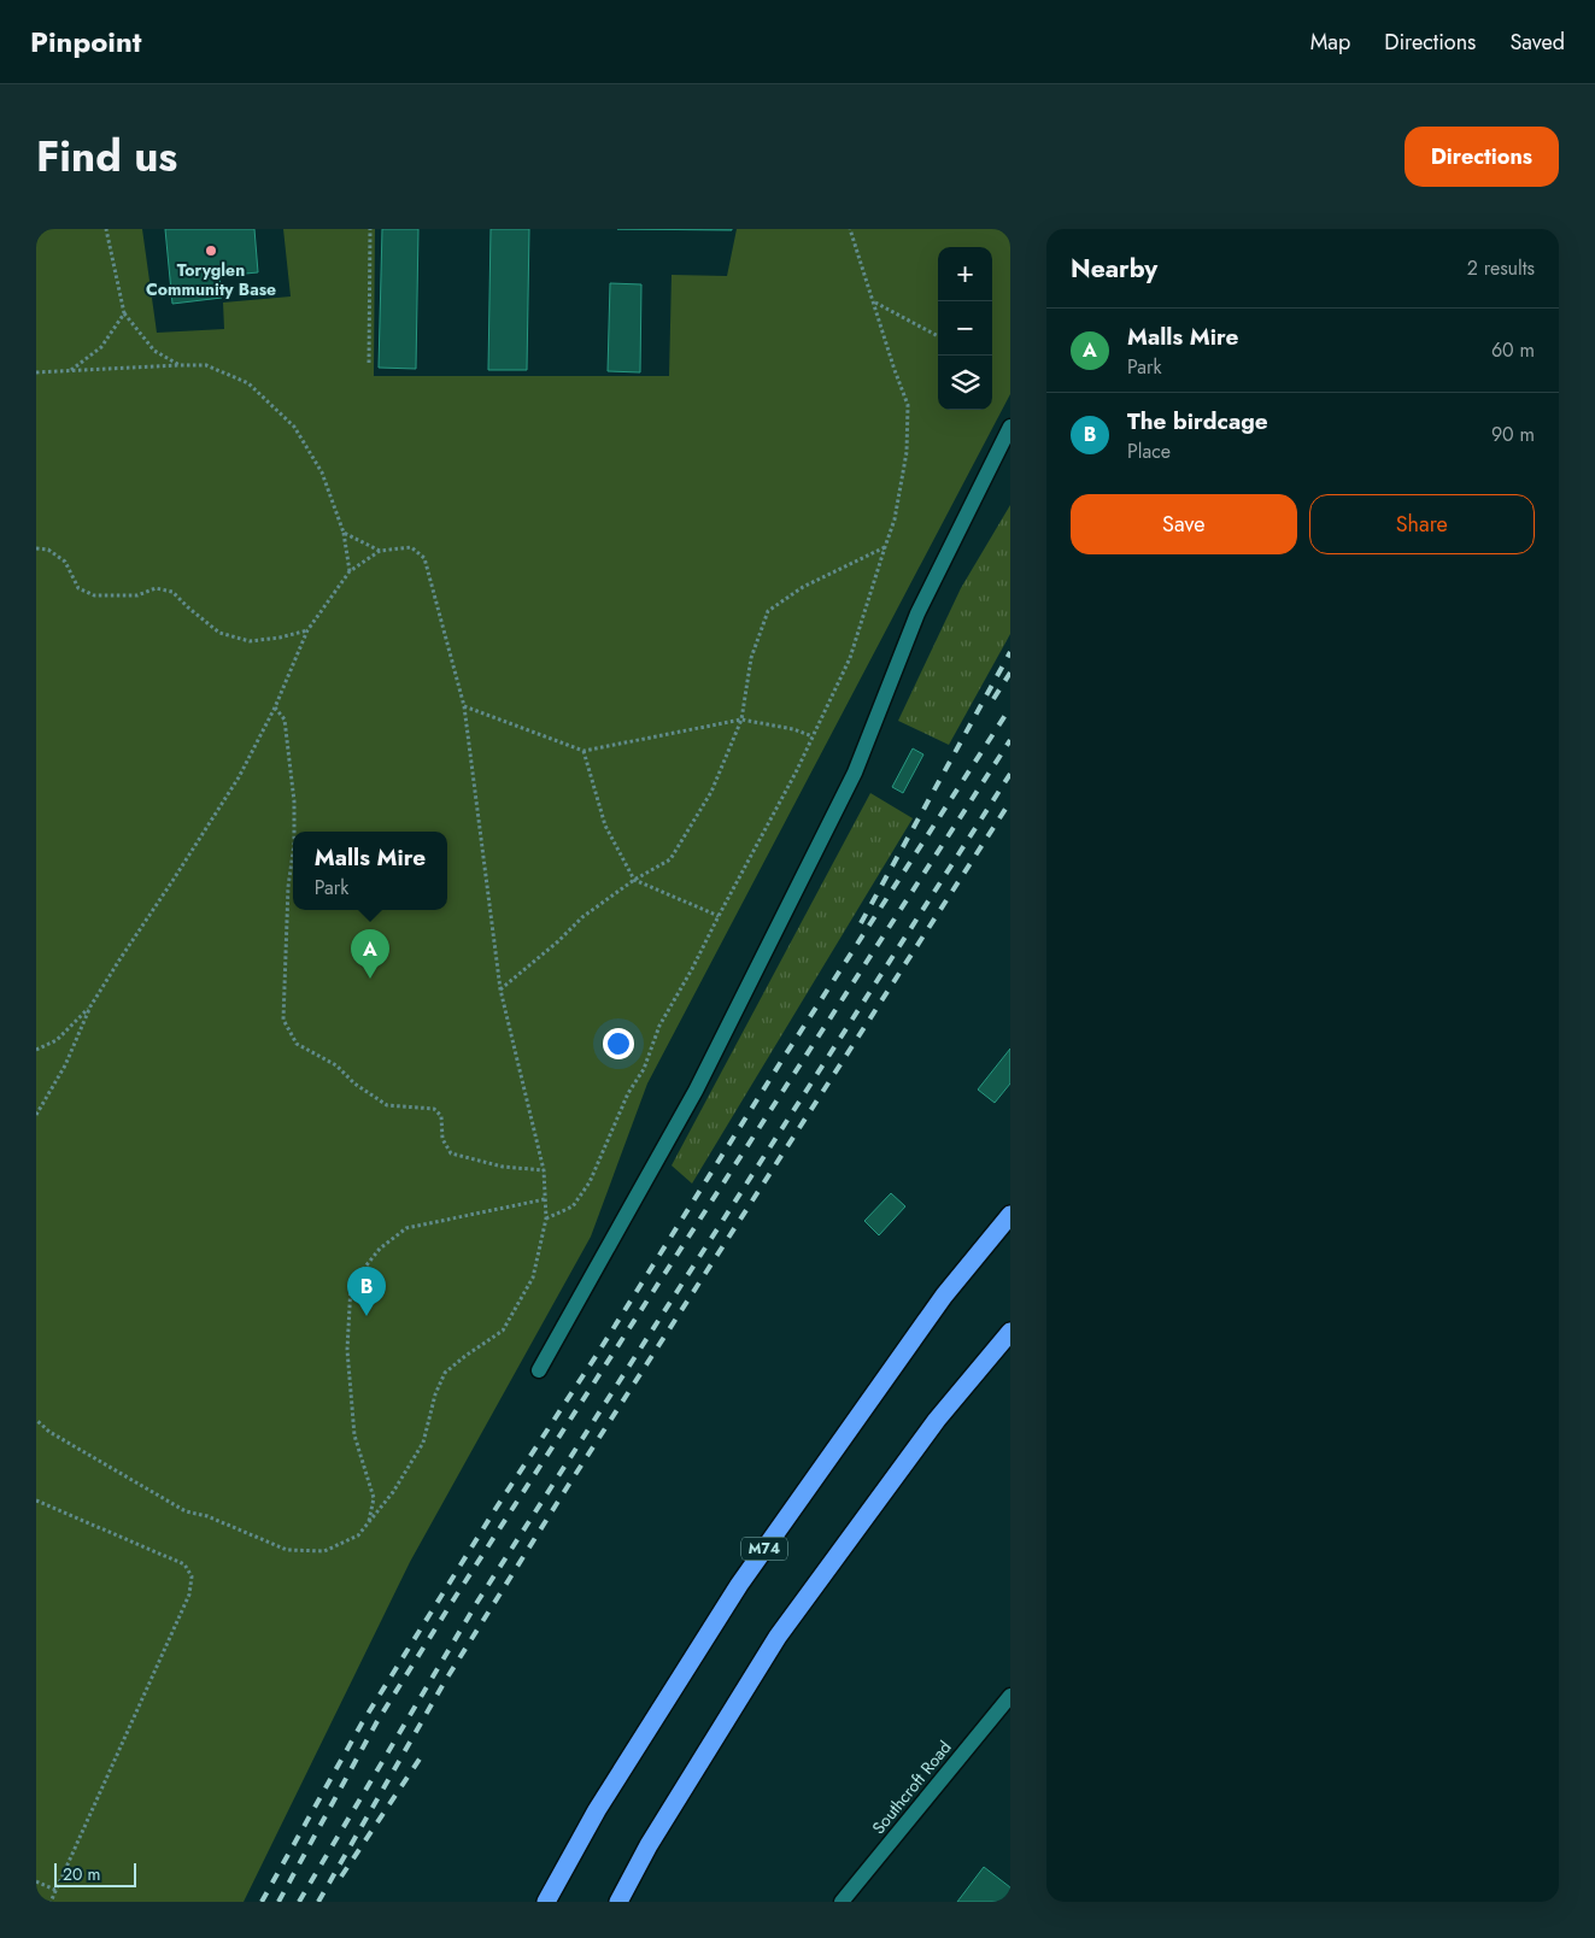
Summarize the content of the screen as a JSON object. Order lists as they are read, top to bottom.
{
  "streets": {
    "highway": ["M74"],
    "street": ["Southcroft Road"]
  },
  "places": ["Toryglen Community Base"],
  "scale_bar": "20 m",
  "page": {
    "header": "Pinpoint",
    "nav": ["Map", "Directions", "Saved"],
    "title": "Find us",
    "buttons": [
      "Directions",
      ["Save", "Share"]
    ],
    "heading": ["Nearby", "2 results"],
    "map_buttons": ["+", "−"],
    "list": [
      {
        "mark": "A",
        "name": "Malls Mire",
        "note": "Park",
        "value": "60 m"
      },
      {
        "mark": "B",
        "name": "The birdcage",
        "note": "Place",
        "value": "90 m"
      }
    ],
    "popup": ["Malls Mire", "Park"],
    "pins": ["A", "B"],
    "scale": "20 m"
  }
}
